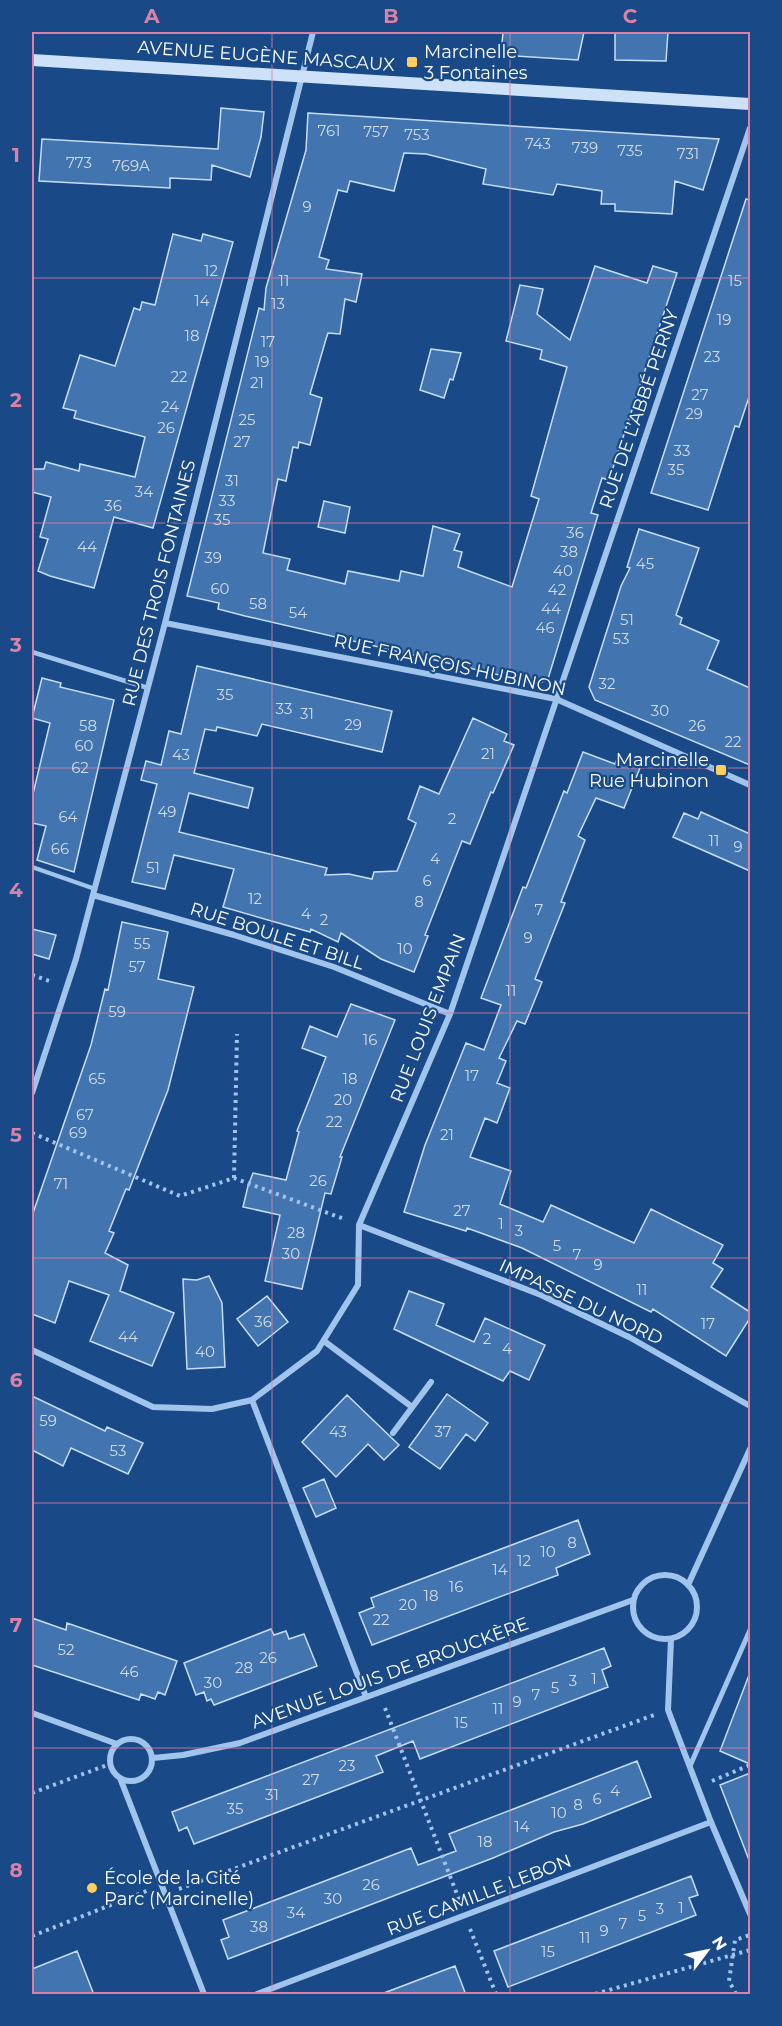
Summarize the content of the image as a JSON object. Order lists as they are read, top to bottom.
{
  "streets": {
    "main road": ["AVENUE EUGÈNE MASCAUX"],
    "street": [
      "RUE DE L’ABBÉ PERNY",
      "RUE DES TROIS FONTAINES",
      "RUE FRANÇOIS HUBINON",
      "RUE BOULE ET BILL",
      "RUE LOUIS EMPAIN",
      "IMPASSE DU NORD",
      "AVENUE LOUIS DE BROUCKÈRE",
      "RUE CAMILLE LEBON"
    ]
  },
  "crossings": [
    ["AVENUE EUGÈNE MASCAUX", "RUE DES TROIS FONTAINES"],
    ["RUE DE L’ABBÉ PERNY", "RUE FRANÇOIS HUBINON"],
    ["RUE DE L’ABBÉ PERNY", "RUE LOUIS EMPAIN"],
    ["RUE DES TROIS FONTAINES", "RUE FRANÇOIS HUBINON"],
    ["RUE DES TROIS FONTAINES", "RUE BOULE ET BILL"],
    ["RUE FRANÇOIS HUBINON", "RUE LOUIS EMPAIN"],
    ["RUE BOULE ET BILL", "RUE LOUIS EMPAIN"],
    ["RUE LOUIS EMPAIN", "IMPASSE DU NORD"]
  ],
  "places": {
    "transit": ["Marcinelle 3 Fontaines", "Marcinelle Rue Hubinon"],
    "other": ["École de la Cité Parc (Marcinelle)"]
  },
  "house_numbers": [
    "761",
    "757",
    "753",
    "743",
    "739",
    "735",
    "731",
    "773",
    "769A",
    "9",
    "12",
    "11",
    "15",
    "14",
    "13",
    "19",
    "18",
    "17",
    "23",
    "19",
    "22",
    "21",
    "27",
    "24",
    "29",
    "25",
    "26",
    "27",
    "33",
    "35",
    "31",
    "34",
    "33",
    "36",
    "35",
    "36",
    "44",
    "38",
    "39",
    "45",
    "40",
    "60",
    "42",
    "58",
    "44",
    "54",
    "51",
    "46",
    "53",
    "32",
    "35",
    "33",
    "30",
    "31",
    "29",
    "58",
    "26",
    "22",
    "60",
    "21",
    "43",
    "62",
    "49",
    "64",
    "2",
    "11",
    "9",
    "66",
    "4",
    "51",
    "6",
    "12",
    "8",
    "7",
    "4",
    "2",
    "9",
    "55",
    "10",
    "57",
    "11",
    "59",
    "16",
    "17",
    "65",
    "18",
    "20",
    "67",
    "22",
    "69",
    "21",
    "26",
    "71",
    "27",
    "1",
    "3",
    "28",
    "5",
    "30",
    "7",
    "9",
    "11",
    "36",
    "17",
    "44",
    "2",
    "4",
    "40",
    "59",
    "43",
    "37",
    "53",
    "8",
    "10",
    "12",
    "14",
    "16",
    "18",
    "20",
    "22",
    "52",
    "26",
    "28",
    "46",
    "1",
    "3",
    "30",
    "5",
    "7",
    "9",
    "11",
    "15",
    "23",
    "27",
    "4",
    "31",
    "6",
    "8",
    "35",
    "10",
    "14",
    "18",
    "26",
    "30",
    "1",
    "3",
    "34",
    "5",
    "7",
    "38",
    "9",
    "11",
    "15"
  ],
  "north": "top right",
  "grid": {
    "columns": ["A", "B", "C"],
    "rows": [
      "1",
      "2",
      "3",
      "4",
      "5",
      "6",
      "7",
      "8"
    ]
  }
}
